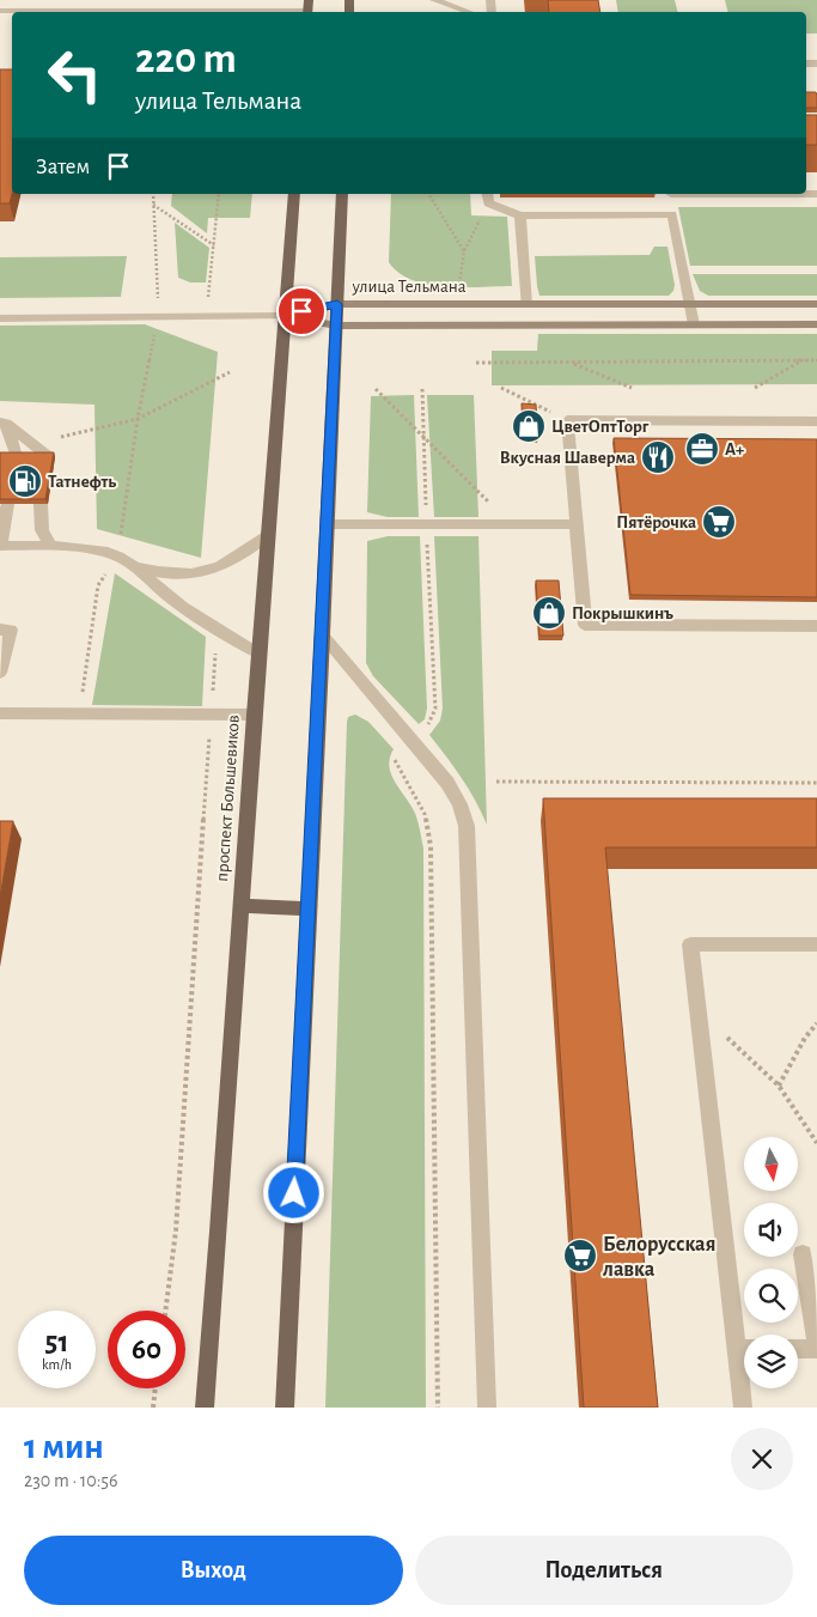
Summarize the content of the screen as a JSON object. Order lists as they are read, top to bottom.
{
  "streets": {
    "main road": ["проспект Большевиков"],
    "street": ["улица Тельмана"]
  },
  "crossings": [
    ["улица Тельмана", "проспект Большевиков"]
  ],
  "places": {
    "shop": ["ЦветОптТорг", "Покрышкинъ"],
    "office": ["А+"],
    "restaurant": ["Вкусная Шаверма"],
    "fuel station": ["Татнефть"],
    "supermarket": ["Пятёрочка", "Белорусская лавка"]
  },
  "north": "bottom",
  "page": {
    "turn": ["220 m", "улица Тельмана"],
    "then": "Затем",
    "speed": "51 km/h",
    "limit": "60",
    "heading": ["1 мин", "230 m · 10:56"],
    "buttons": ["Выход", "Поделиться"]
  }
}
